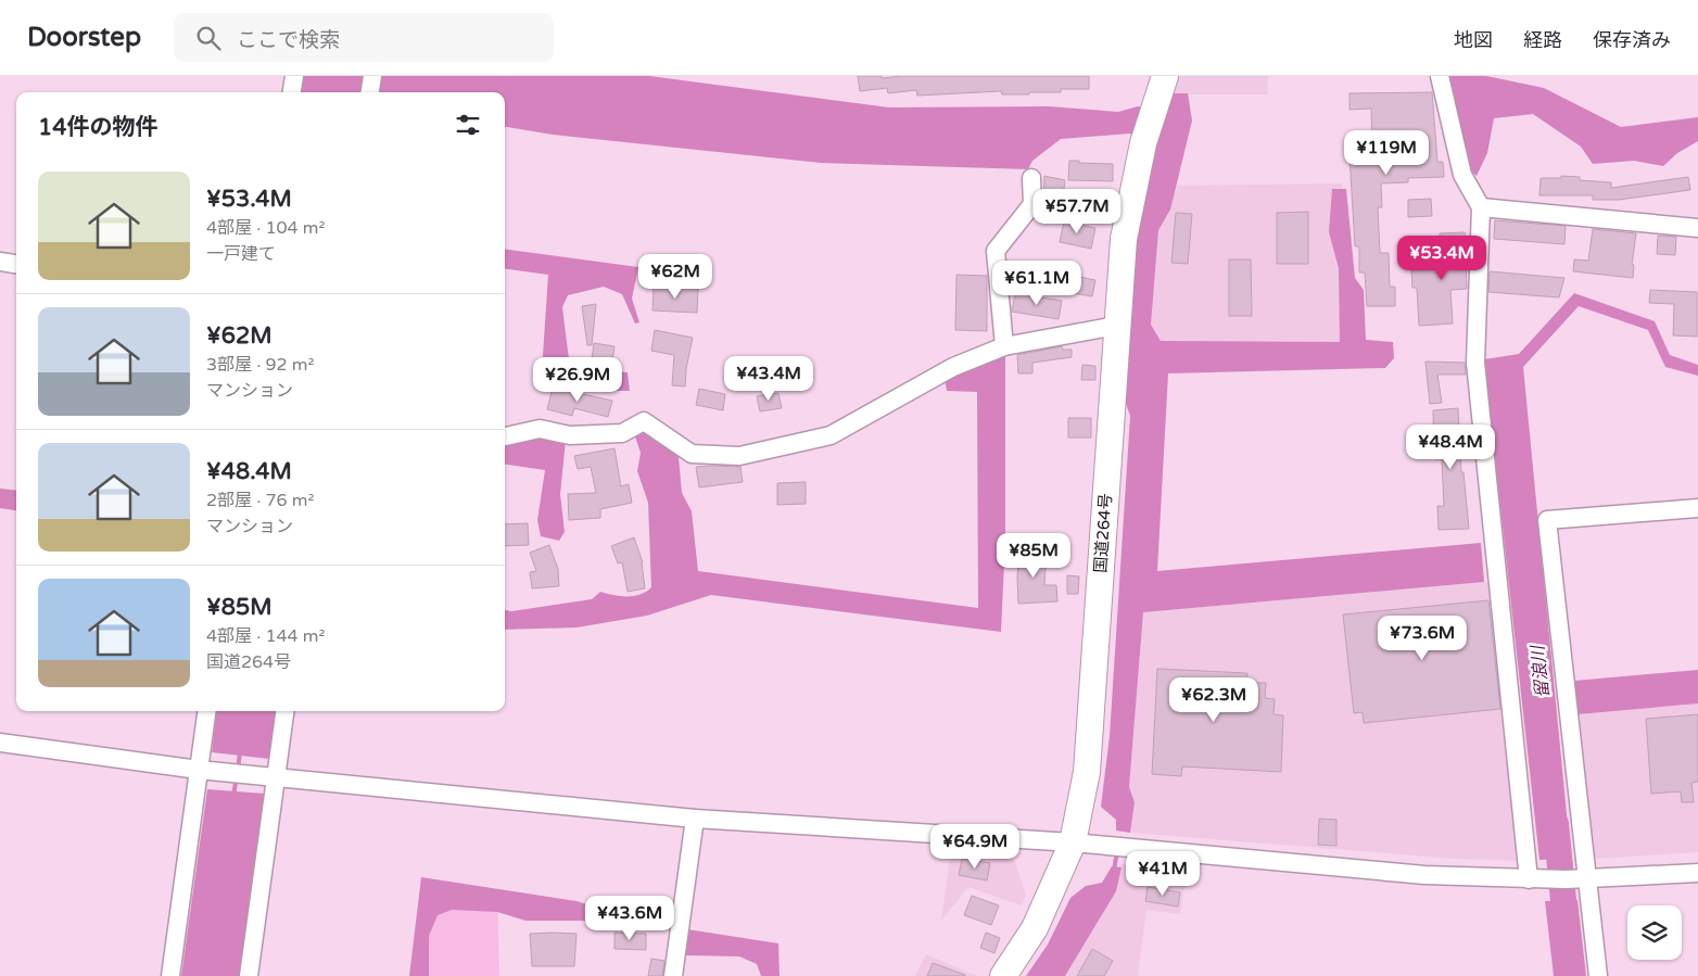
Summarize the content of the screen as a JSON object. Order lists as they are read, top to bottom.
{
  "streets": {
    "highway": ["国道264号"]
  },
  "water": ["留浪川"],
  "page": {
    "header": "Doorstep",
    "search": "ここで検索",
    "nav": ["地図", "経路", "保存済み"],
    "heading": "14件の物件",
    "price": [
      "¥119M",
      "¥57.7M",
      "¥53.4M",
      "¥62M",
      "¥61.1M",
      "¥43.4M",
      "¥26.9M",
      "¥48.4M",
      "¥85M",
      "¥73.6M",
      "¥62.3M",
      "¥64.9M",
      "¥41M",
      "¥43.6M"
    ],
    "list": [
      {
        "name": "¥53.4M",
        "note": "4部屋 · 104 m² · 一戸建て"
      },
      {
        "name": "¥62M",
        "note": "3部屋 · 92 m² · マンション"
      },
      {
        "name": "¥48.4M",
        "note": "2部屋 · 76 m² · マンション"
      },
      {
        "name": "¥85M",
        "note": "4部屋 · 144 m² · 国道264号"
      }
    ]
  }
}
